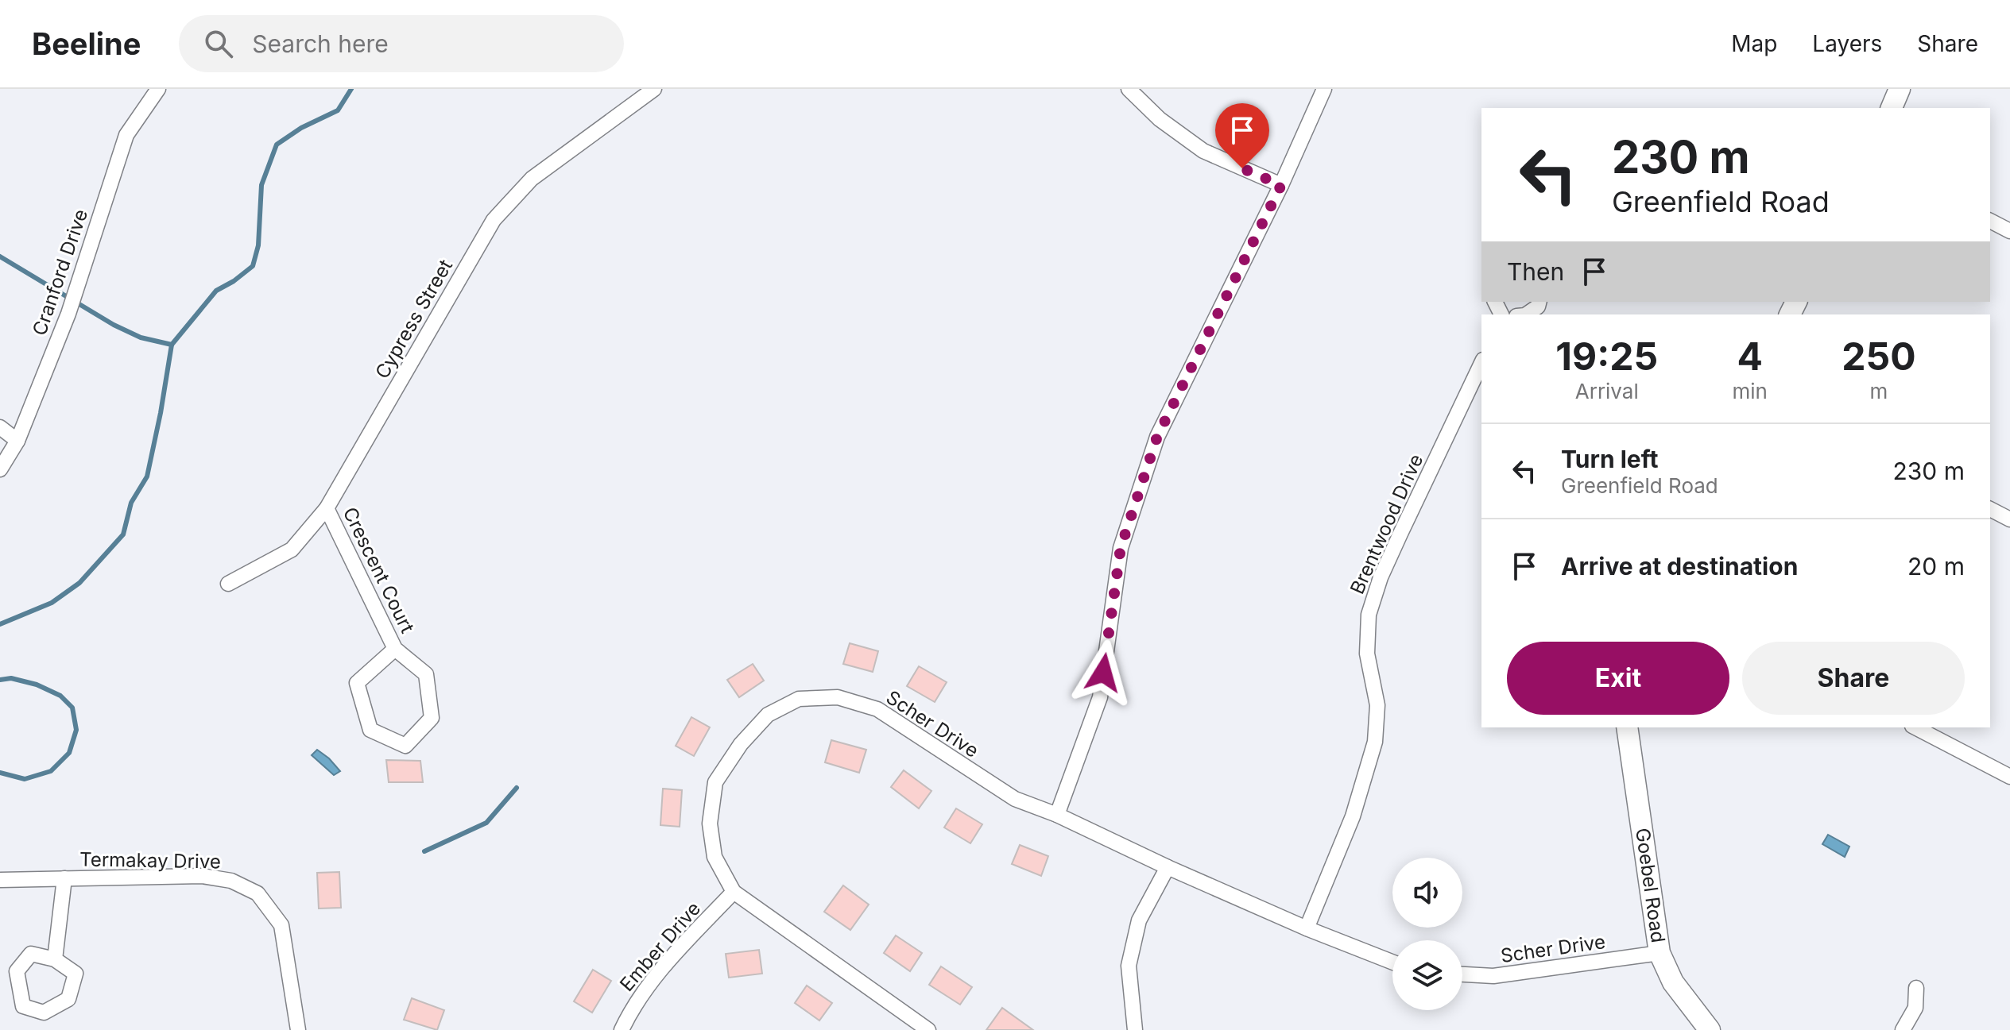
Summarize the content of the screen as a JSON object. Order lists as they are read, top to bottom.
{
  "streets": {
    "street": [
      "Cranford Drive",
      "Cypress Street",
      "Brentwood Drive",
      "Crescent Court",
      "Scher Drive",
      "Termakay Drive",
      "Goebel Road",
      "Ember Drive"
    ]
  },
  "crossings": [
    ["Cypress Street", "Crescent Court"],
    ["Brentwood Drive", "Scher Drive"],
    ["Scher Drive", "Goebel Road"],
    ["Scher Drive", "Ember Drive"]
  ],
  "page": {
    "header": "Beeline",
    "search": "Search here",
    "nav": ["Map", "Layers", "Share"],
    "turn": ["230 m", "Greenfield Road"],
    "then": "Then",
    "eta": [
      "19:25",
      "Arrival",
      "4",
      "min",
      "250",
      "m"
    ],
    "list": [
      {
        "name": "Turn left",
        "note": "Greenfield Road",
        "value": "230 m"
      },
      {
        "name": "Arrive at destination",
        "value": "20 m"
      }
    ],
    "buttons": ["Exit", "Share"]
  }
}
